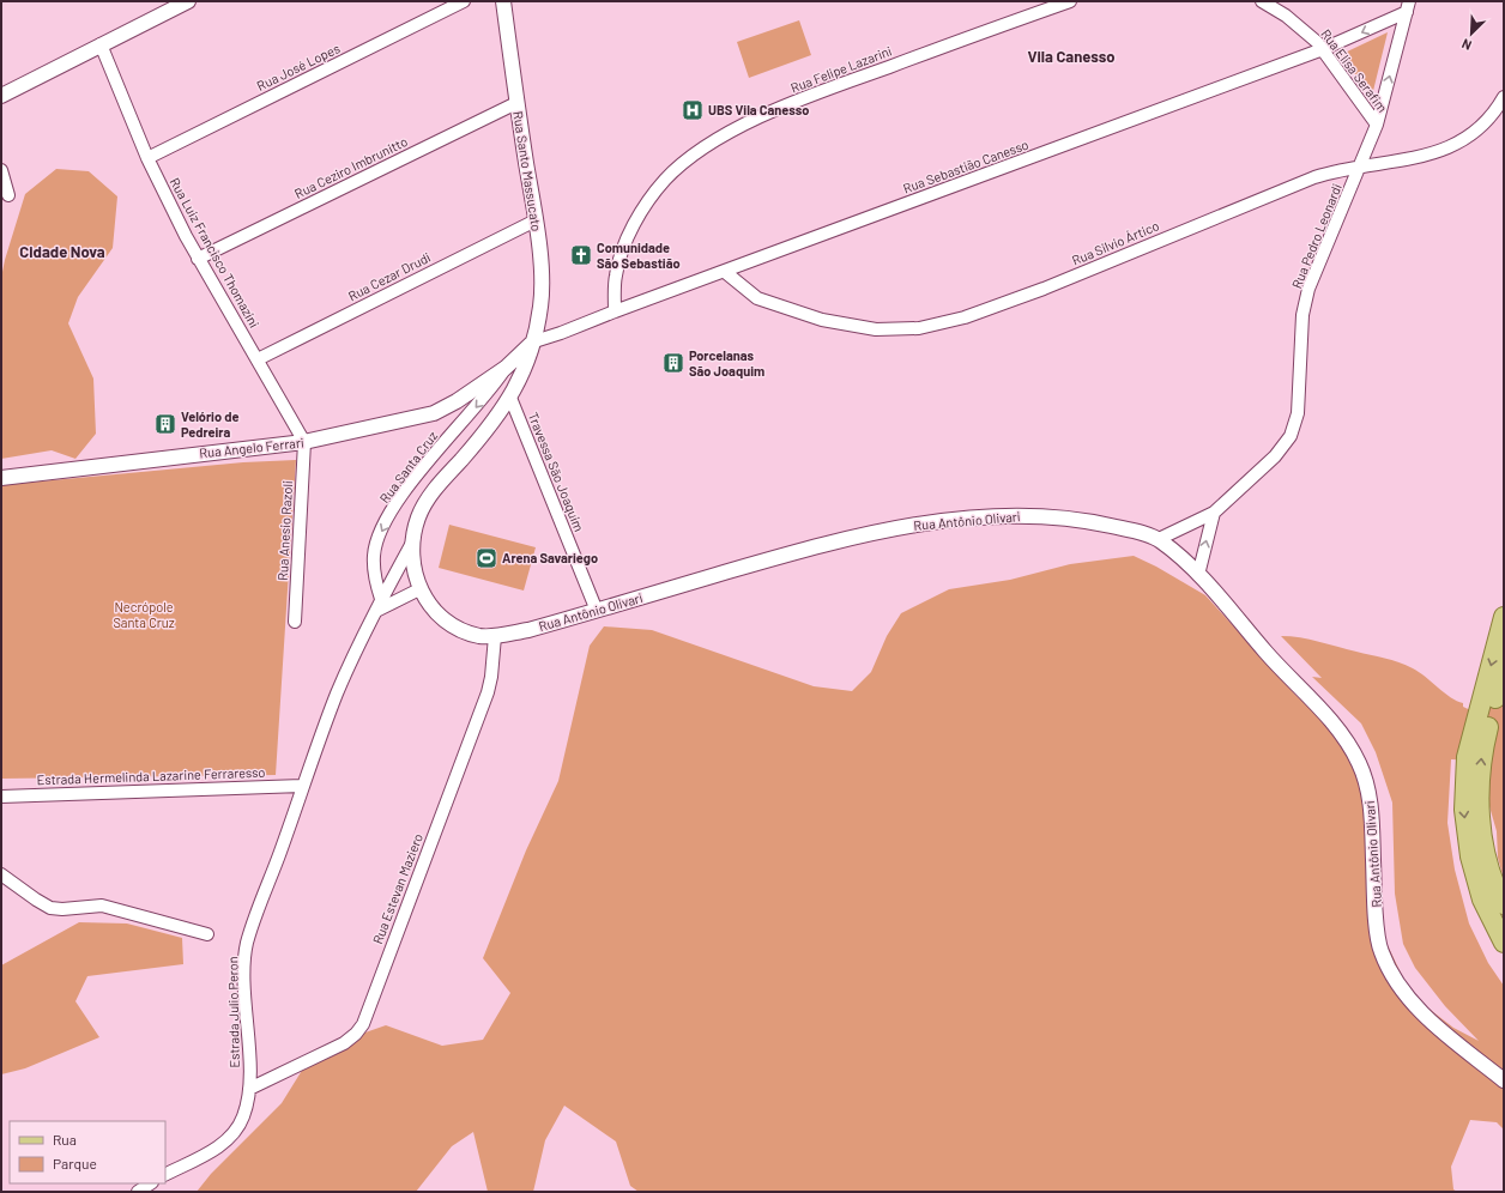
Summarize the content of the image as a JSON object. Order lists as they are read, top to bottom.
{
  "streets": {
    "street": [
      "Rua José Lopes",
      "Rua Felipe Lazarini",
      "Rua Elisa Serafim",
      "Rua Sebastião Canesso",
      "Rua Ceziro Imbrunitto",
      "Rua Santo Massucato",
      "Rua Pedro Leonardi",
      "Rua Silvio Ártico",
      "Rua Luiz Francisco Thomazini",
      "Rua Cezar Drudi",
      "Rua Angelo Ferrari",
      "Rua Santa Cruz",
      "Travessa São Joaquim",
      "Rua Antônio Olivari",
      "Rua Anesio Razoli",
      "Estrada Hermelinda Lazarine Ferraresso",
      "Rua Estevan Maziero",
      "Estrada Julio Peron"
    ]
  },
  "crossings": [
    ["Rua José Lopes", "Rua Luiz Francisco Thomazini"],
    ["Rua Felipe Lazarini", "Rua Sebastião Canesso"],
    ["Rua Elisa Serafim", "Rua Sebastião Canesso"],
    ["Rua Elisa Serafim", "Rua Pedro Leonardi"],
    ["Rua Sebastião Canesso", "Rua Santo Massucato"],
    ["Rua Sebastião Canesso", "Rua Pedro Leonardi"],
    ["Rua Sebastião Canesso", "Rua Silvio Ártico"],
    ["Rua Sebastião Canesso", "Rua Angelo Ferrari"],
    ["Rua Sebastião Canesso", "Rua Antônio Olivari"],
    ["Rua Ceziro Imbrunitto", "Rua Santo Massucato"],
    ["Rua Ceziro Imbrunitto", "Rua Luiz Francisco Thomazini"],
    ["Rua Santo Massucato", "Rua Cezar Drudi"],
    ["Rua Santo Massucato", "Rua Angelo Ferrari"],
    ["Rua Santo Massucato", "Rua Antônio Olivari"],
    ["Rua Pedro Leonardi", "Rua Silvio Ártico"],
    ["Rua Pedro Leonardi", "Rua Antônio Olivari"],
    ["Rua Luiz Francisco Thomazini", "Rua Cezar Drudi"],
    ["Rua Luiz Francisco Thomazini", "Rua Angelo Ferrari"],
    ["Rua Luiz Francisco Thomazini", "Rua Anesio Razoli"],
    ["Rua Angelo Ferrari", "Rua Santa Cruz"],
    ["Rua Angelo Ferrari", "Rua Antônio Olivari"],
    ["Rua Angelo Ferrari", "Rua Anesio Razoli"],
    ["Rua Santa Cruz", "Estrada Julio Peron"],
    ["Travessa São Joaquim", "Rua Antônio Olivari"],
    ["Rua Antônio Olivari", "Rua Estevan Maziero"],
    ["Rua Antônio Olivari", "Estrada Julio Peron"],
    ["Estrada Hermelinda Lazarine Ferraresso", "Estrada Julio Peron"],
    ["Rua Estevan Maziero", "Estrada Julio Peron"]
  ],
  "one_way": ["Rua Santa Cruz"],
  "districts": ["Vila Canesso", "Cidade Nova"],
  "parks": ["Necrópole Santa Cruz"],
  "places": {
    "hospital": ["UBS Vila Canesso"],
    "church": ["Comunidade São Sebastião"],
    "building": ["Porcelanas São Joaquim", "Velório de Pedreira"],
    "sports": ["Arena Savariego"]
  },
  "legend": ["Rua", "Parque"],
  "north": "bottom left"
}
